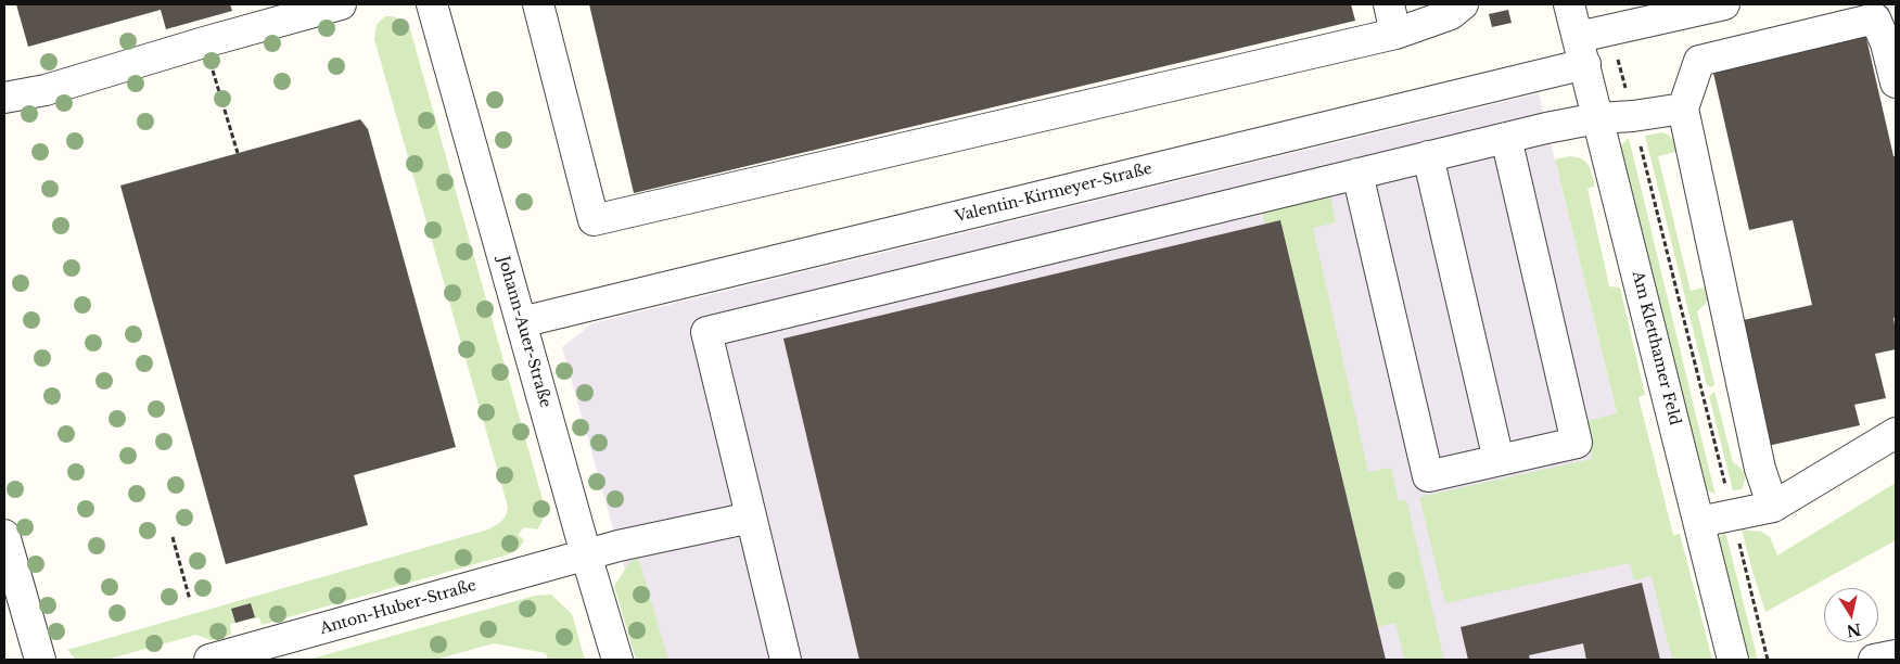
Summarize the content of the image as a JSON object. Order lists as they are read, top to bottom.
{
  "streets": {
    "street": [
      "Valentin-Kirmeyer-Straße",
      "Johann-Auer-Straße",
      "Am Kletthamer Feld",
      "Anton-Huber-Straße"
    ]
  },
  "crossings": [
    ["Valentin-Kirmeyer-Straße", "Johann-Auer-Straße"],
    ["Valentin-Kirmeyer-Straße", "Am Kletthamer Feld"],
    ["Johann-Auer-Straße", "Anton-Huber-Straße"]
  ],
  "north": "bottom"
}
